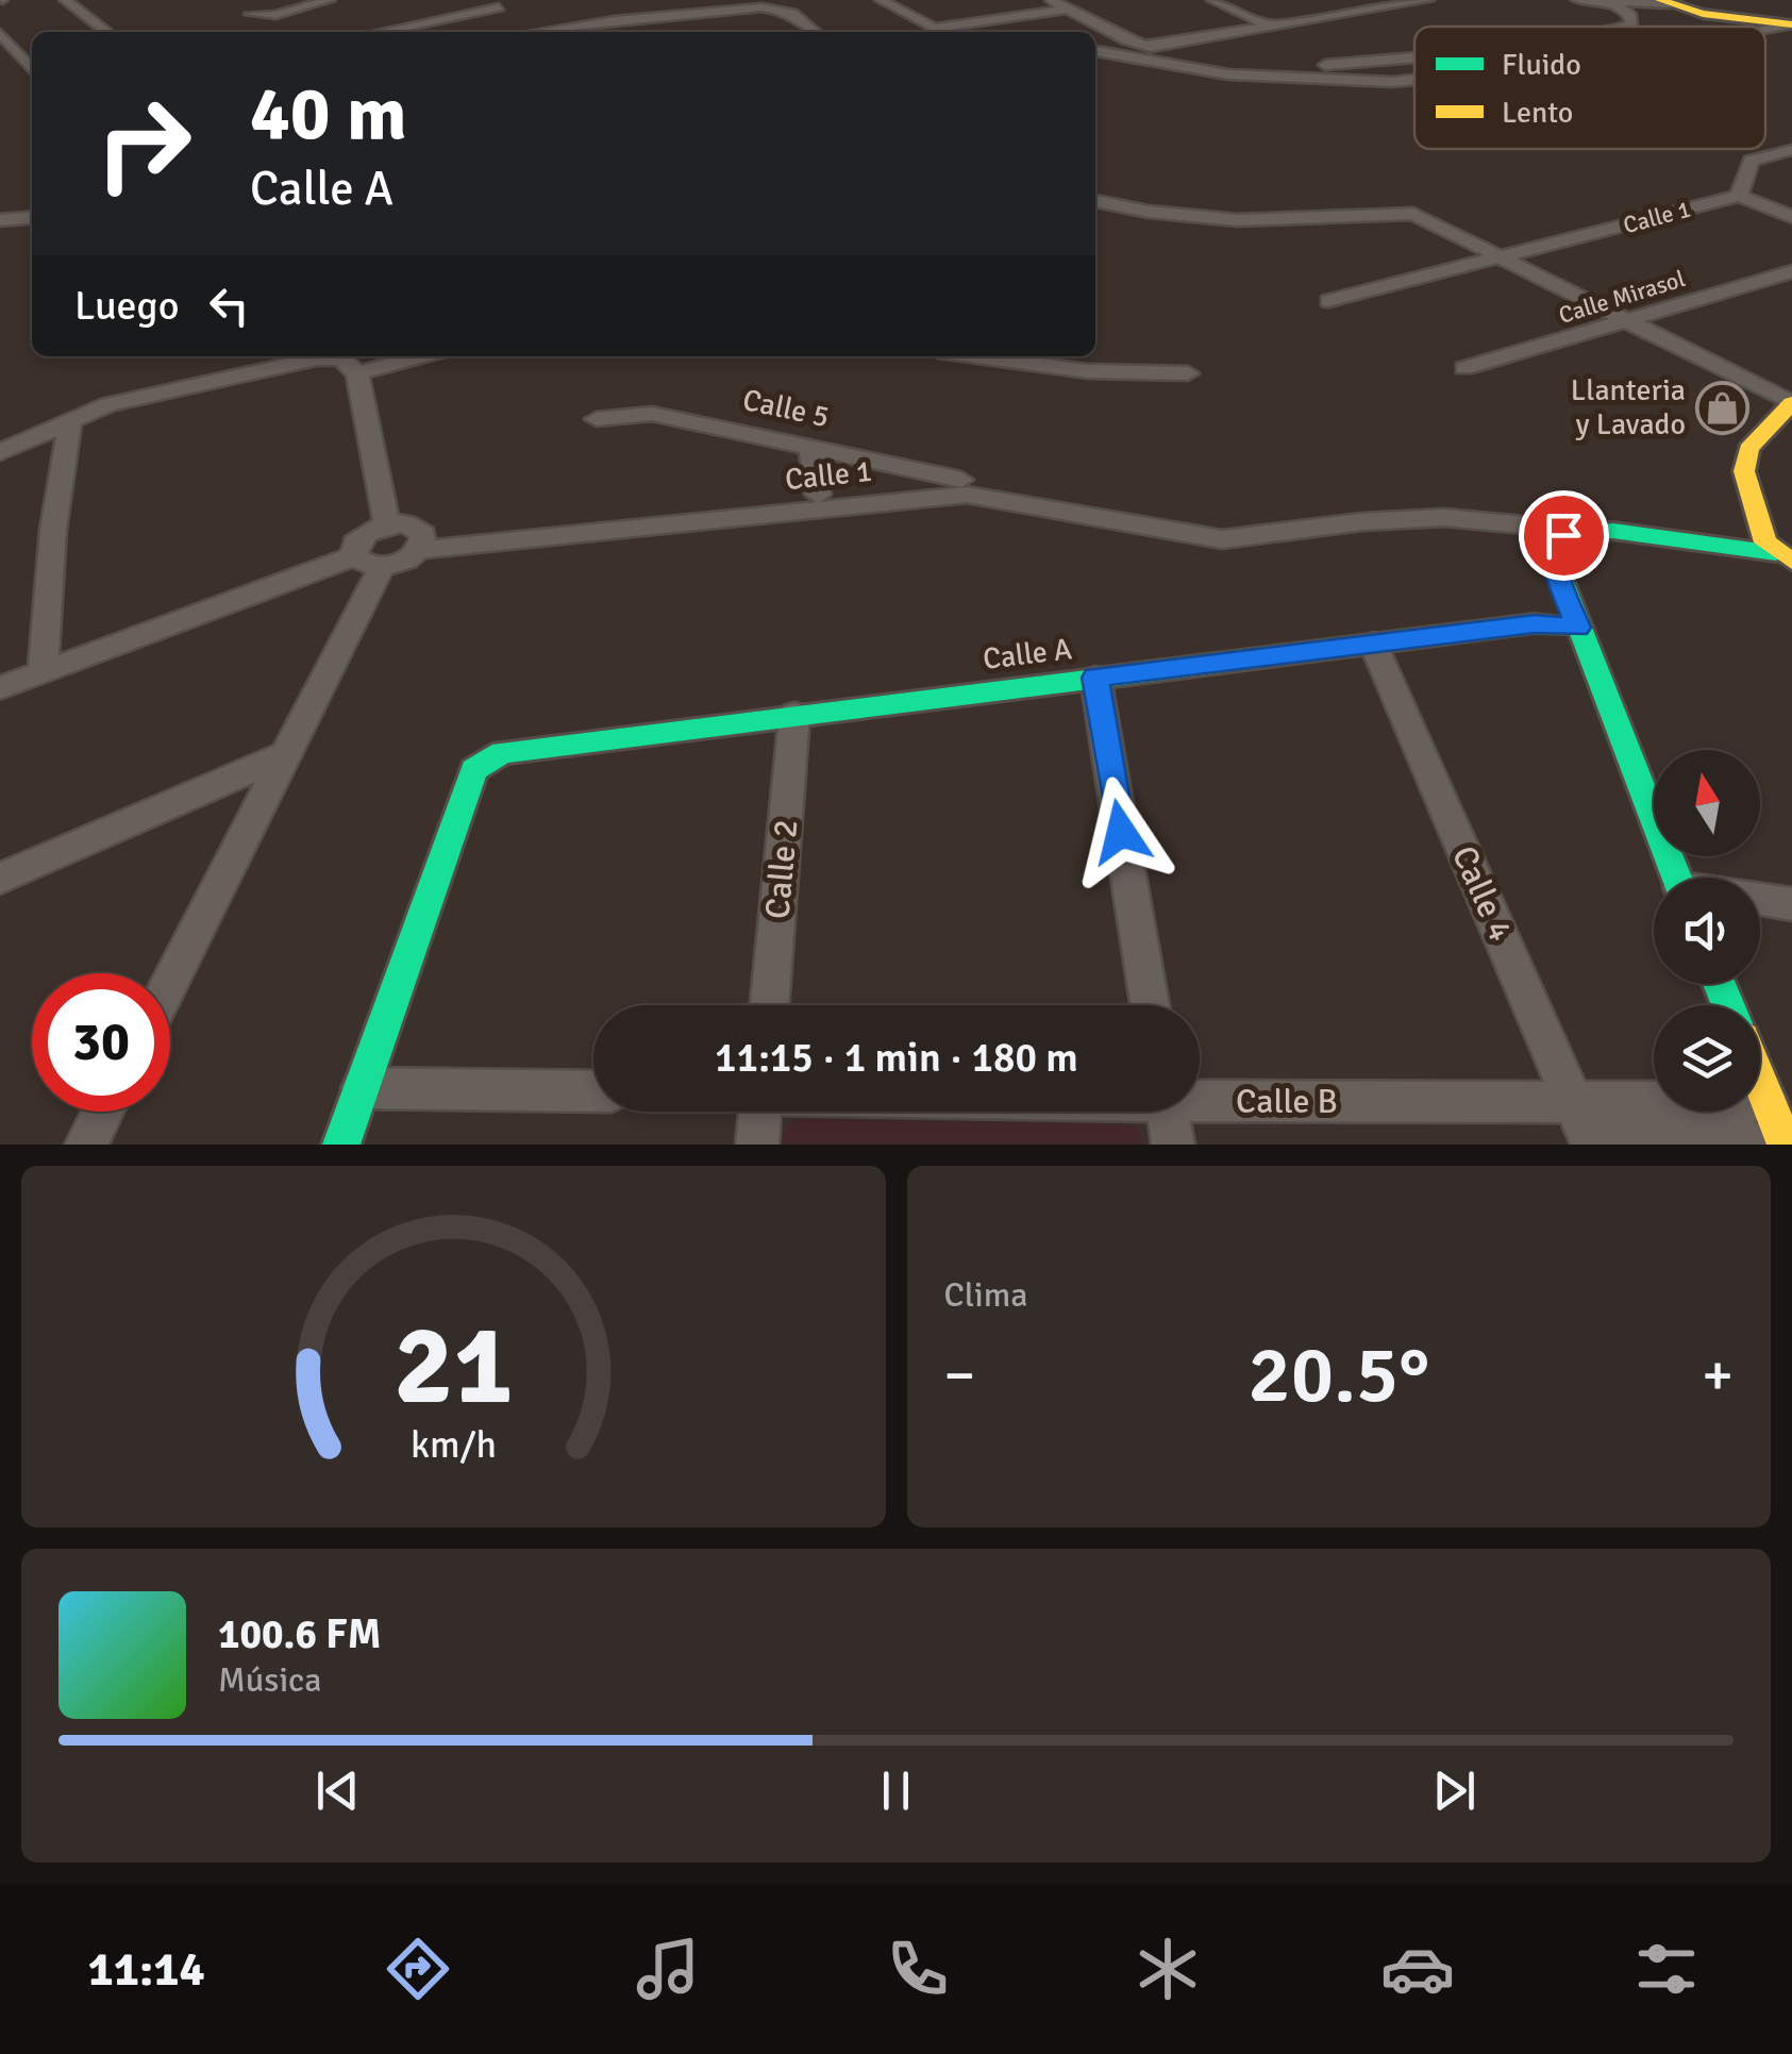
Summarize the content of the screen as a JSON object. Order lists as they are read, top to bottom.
{
  "streets": {
    "main road": ["Calle A"],
    "street": [
      "Calle 1",
      "Calle Mirasol",
      "Calle 5",
      "Calle 2",
      "Calle 4",
      "Calle B"
    ]
  },
  "crossings": [
    ["Calle 1", "Calle 5"],
    ["Calle A", "Calle 2"],
    ["Calle A", "Calle 4"],
    ["Calle 4", "Calle B"]
  ],
  "places": {
    "shop": ["Llanteria y Lavado"]
  },
  "legend": ["Fluido", "Lento"],
  "north": "top",
  "page": {
    "turn": ["40 m", "Calle A"],
    "then": "Luego",
    "limit": "30",
    "trip": "11:15 · 1 min · 180 m",
    "tile": "Clima",
    "heat": ["−", "20.5°", "+"],
    "song": ["100.6 FM", "Música"],
    "tabs": "11:14",
    "gauge": ["21", "km/h"]
  }
}
